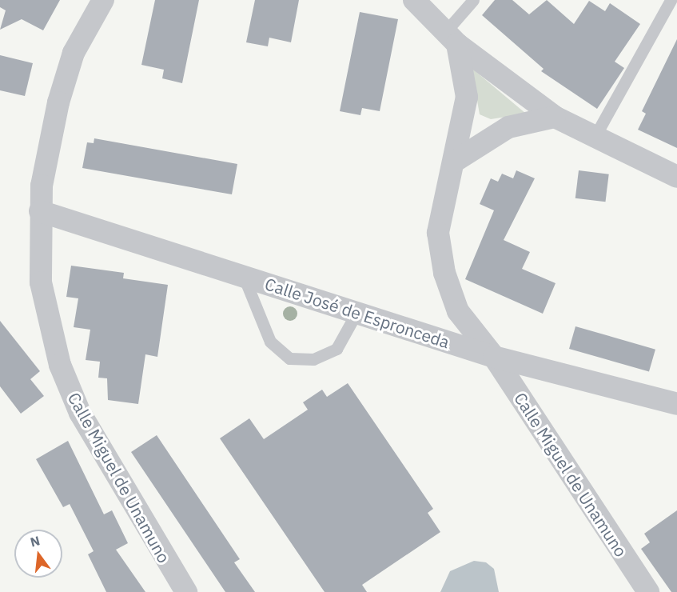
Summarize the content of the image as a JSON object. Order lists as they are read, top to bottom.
{
  "streets": {
    "street": ["Calle José de Espronceda", "Calle Miguel de Unamuno"]
  },
  "crossings": [
    ["Calle José de Espronceda", "Calle Miguel de Unamuno"]
  ],
  "north": "top"
}
